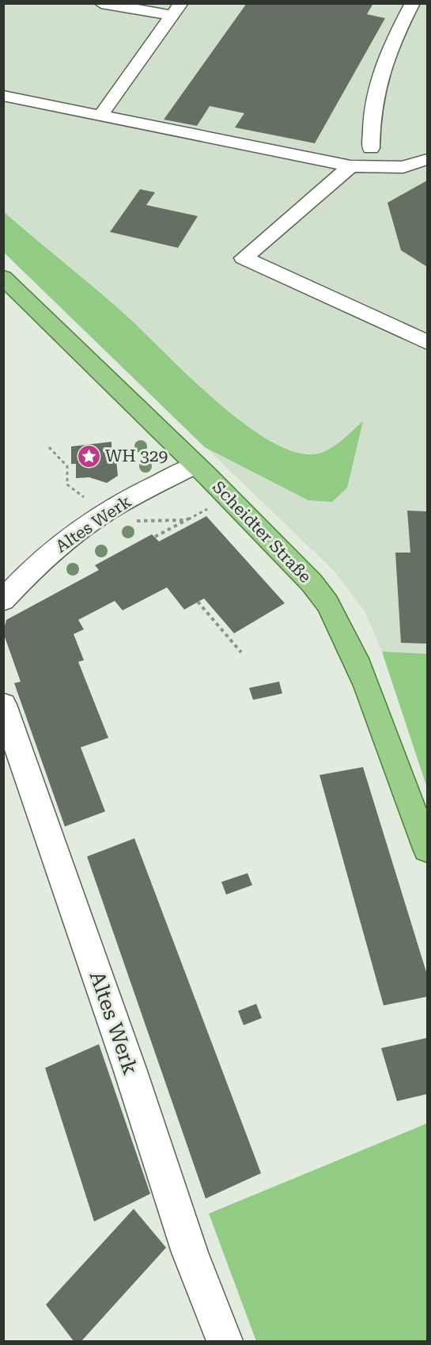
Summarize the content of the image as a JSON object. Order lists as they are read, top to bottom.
{
  "streets": {
    "main road": ["Scheidter Straße"],
    "street": ["Altes Werk"]
  },
  "crossings": [
    ["Altes Werk", "Scheidter Straße"]
  ],
  "places": {
    "place": ["WH 329"]
  }
}
